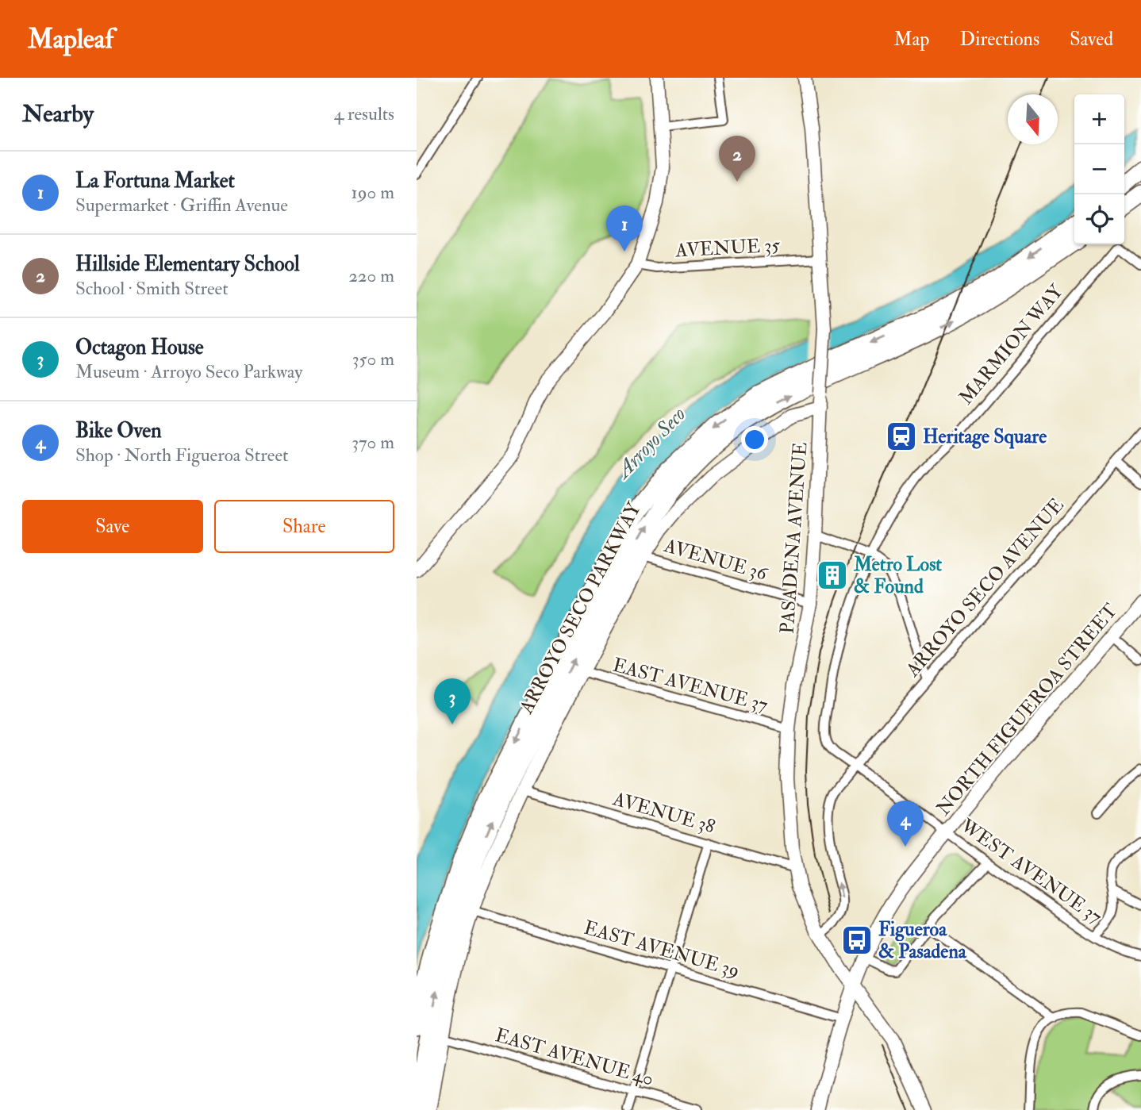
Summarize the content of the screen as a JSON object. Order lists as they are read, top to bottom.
{
  "streets": {
    "highway": ["ARROYO SECO PARKWAY"],
    "street": [
      "AVENUE 35",
      "MARMION WAY",
      "PASADENA AVENUE",
      "AVENUE 36",
      "ARROYO SECO AVENUE",
      "EAST AVENUE 37",
      "NORTH FIGUEROA STREET",
      "AVENUE 38",
      "WEST AVENUE 37",
      "EAST AVENUE 39",
      "EAST AVENUE 40"
    ]
  },
  "crossings": [
    ["AVENUE 35", "PASADENA AVENUE"],
    ["MARMION WAY", "ARROYO SECO AVENUE"],
    ["MARMION WAY", "WEST AVENUE 37"],
    ["PASADENA AVENUE", "AVENUE 36"],
    ["PASADENA AVENUE", "EAST AVENUE 37"],
    ["PASADENA AVENUE", "NORTH FIGUEROA STREET"],
    ["PASADENA AVENUE", "AVENUE 38"],
    ["ARROYO SECO AVENUE", "WEST AVENUE 37"],
    ["NORTH FIGUEROA STREET", "WEST AVENUE 37"],
    ["NORTH FIGUEROA STREET", "EAST AVENUE 39"]
  ],
  "water": ["Arroyo Seco"],
  "places": {
    "station": ["Heritage Square"],
    "building": ["Metro Lost & Found"],
    "bus stop": ["Figueroa & Pasadena"]
  },
  "north": "bottom",
  "page": {
    "header": "Mapleaf",
    "nav": ["Map", "Directions", "Saved"],
    "heading": ["Nearby", "4 results"],
    "map_buttons": ["+", "−"],
    "pins": [
      "2",
      "1",
      "3",
      "4"
    ],
    "list": [
      {
        "mark": "1",
        "name": "La Fortuna Market",
        "note": "Supermarket · Griffin Avenue",
        "value": "190 m"
      },
      {
        "mark": "2",
        "name": "Hillside Elementary School",
        "note": "School · Smith Street",
        "value": "220 m"
      },
      {
        "mark": "3",
        "name": "Octagon House",
        "note": "Museum · Arroyo Seco Parkway",
        "value": "350 m"
      },
      {
        "mark": "4",
        "name": "Bike Oven",
        "note": "Shop · North Figueroa Street",
        "value": "370 m"
      }
    ],
    "buttons": ["Save", "Share"]
  }
}
